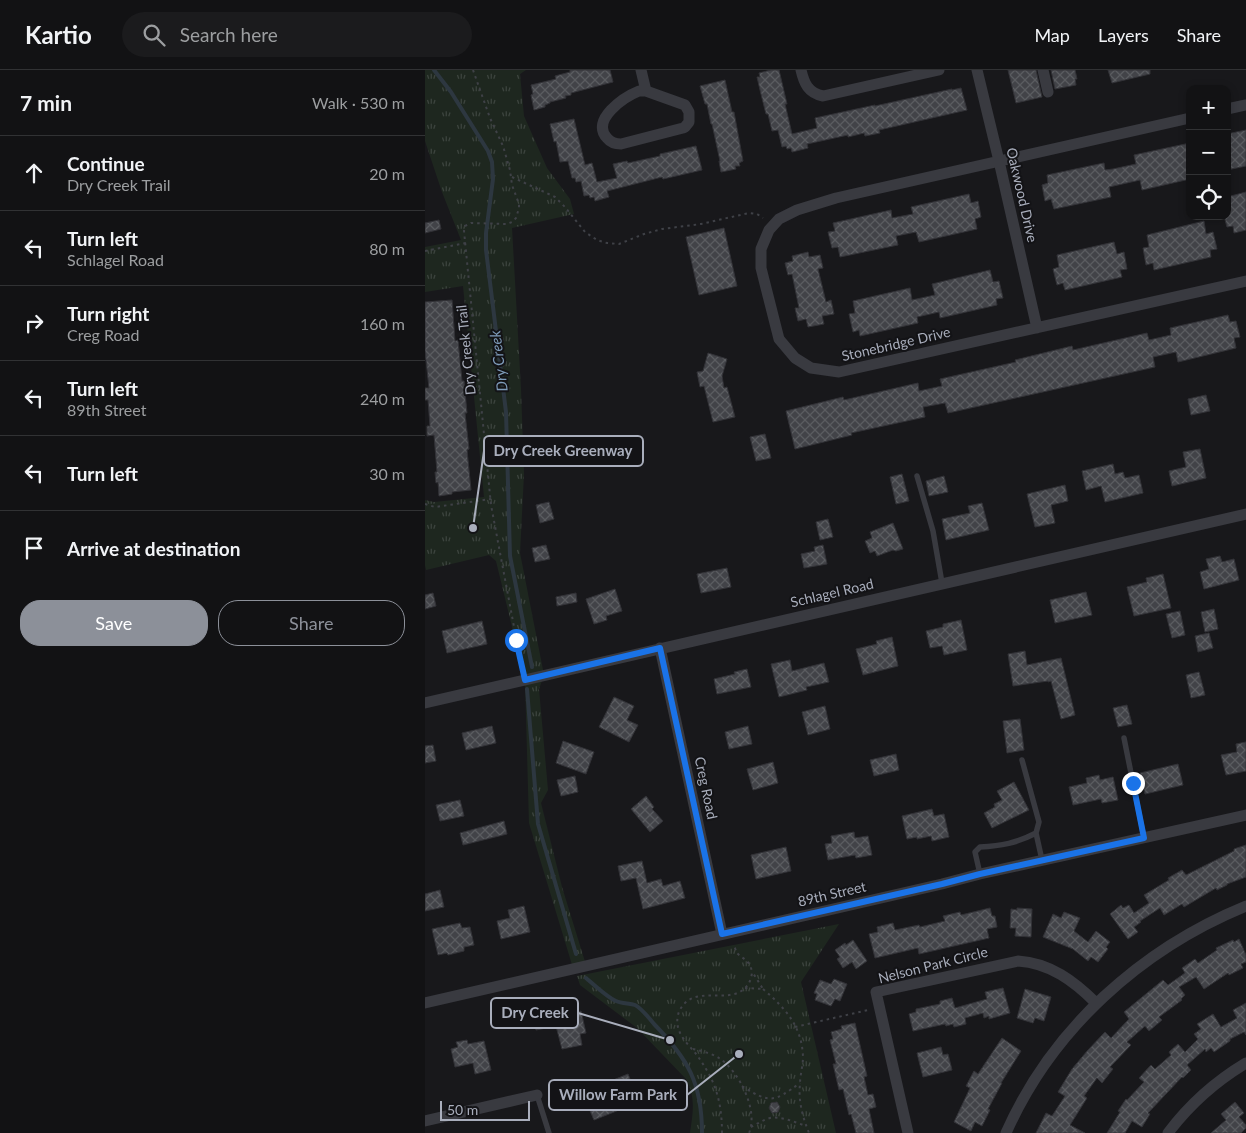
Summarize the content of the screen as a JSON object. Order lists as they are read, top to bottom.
{
  "streets": {
    "street": [
      "Oakwood Drive",
      "Stonebridge Drive",
      "Schlagel Road",
      "Creg Road",
      "89th Street",
      "Nelson Park Circle"
    ],
    "path": ["Dry Creek Trail"]
  },
  "crossings": [
    ["Oakwood Drive", "Stonebridge Drive"],
    ["Dry Creek Trail", "Schlagel Road"],
    ["Schlagel Road", "Creg Road"],
    ["Creg Road", "89th Street"]
  ],
  "water": ["Dry Creek"],
  "places": ["Dry Creek Greenway", "Dry Creek", "Willow Farm Park"],
  "scale_bar": "50 m",
  "page": {
    "header": "Kartio",
    "search": "Search here",
    "nav": ["Map", "Layers", "Share"],
    "heading": ["7 min", "Walk · 530 m"],
    "map_buttons": ["+", "−"],
    "list": [
      ["Continue", "Dry Creek Trail", "20 m"],
      ["Turn left", "Schlagel Road", "80 m"],
      ["Turn right", "Creg Road", "160 m"],
      ["Turn left", "89th Street", "240 m"],
      ["Turn left", "30 m"],
      "Arrive at destination"
    ],
    "buttons": ["Save", "Share"],
    "scale": "50 m"
  }
}
